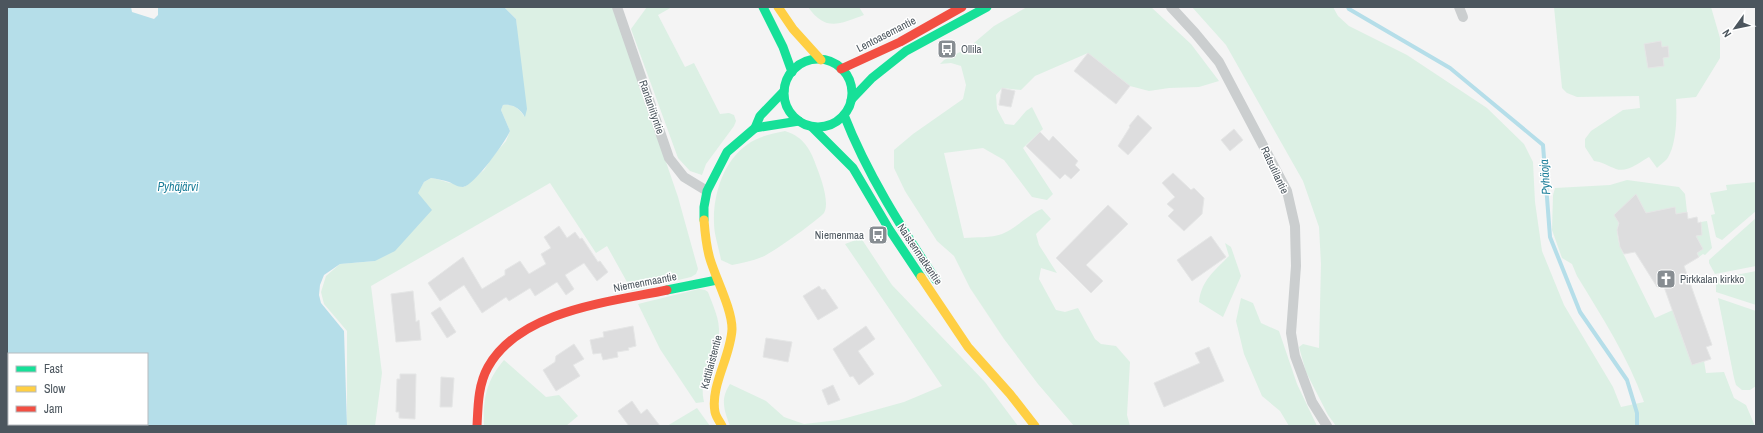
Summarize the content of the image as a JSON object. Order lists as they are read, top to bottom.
{
  "streets": {
    "main road": [
      "Lentoasemantie",
      "Naistenmatkantie",
      "Niemenmaantie",
      "Kattilaistentie"
    ],
    "street": ["Rantaniityntie", "Ratsutilantie"]
  },
  "crossings": [
    ["Lentoasemantie", "Naistenmatkantie"],
    ["Niemenmaantie", "Kattilaistentie"]
  ],
  "water": ["Pyhäoja", "Pyhäjärvi"],
  "places": {
    "bus stop": ["Ollila", "Niemenmaa"],
    "church": ["Pirkkalan kirkko"]
  },
  "legend": ["Fast", "Slow", "Jam"],
  "north": "bottom left"
}
